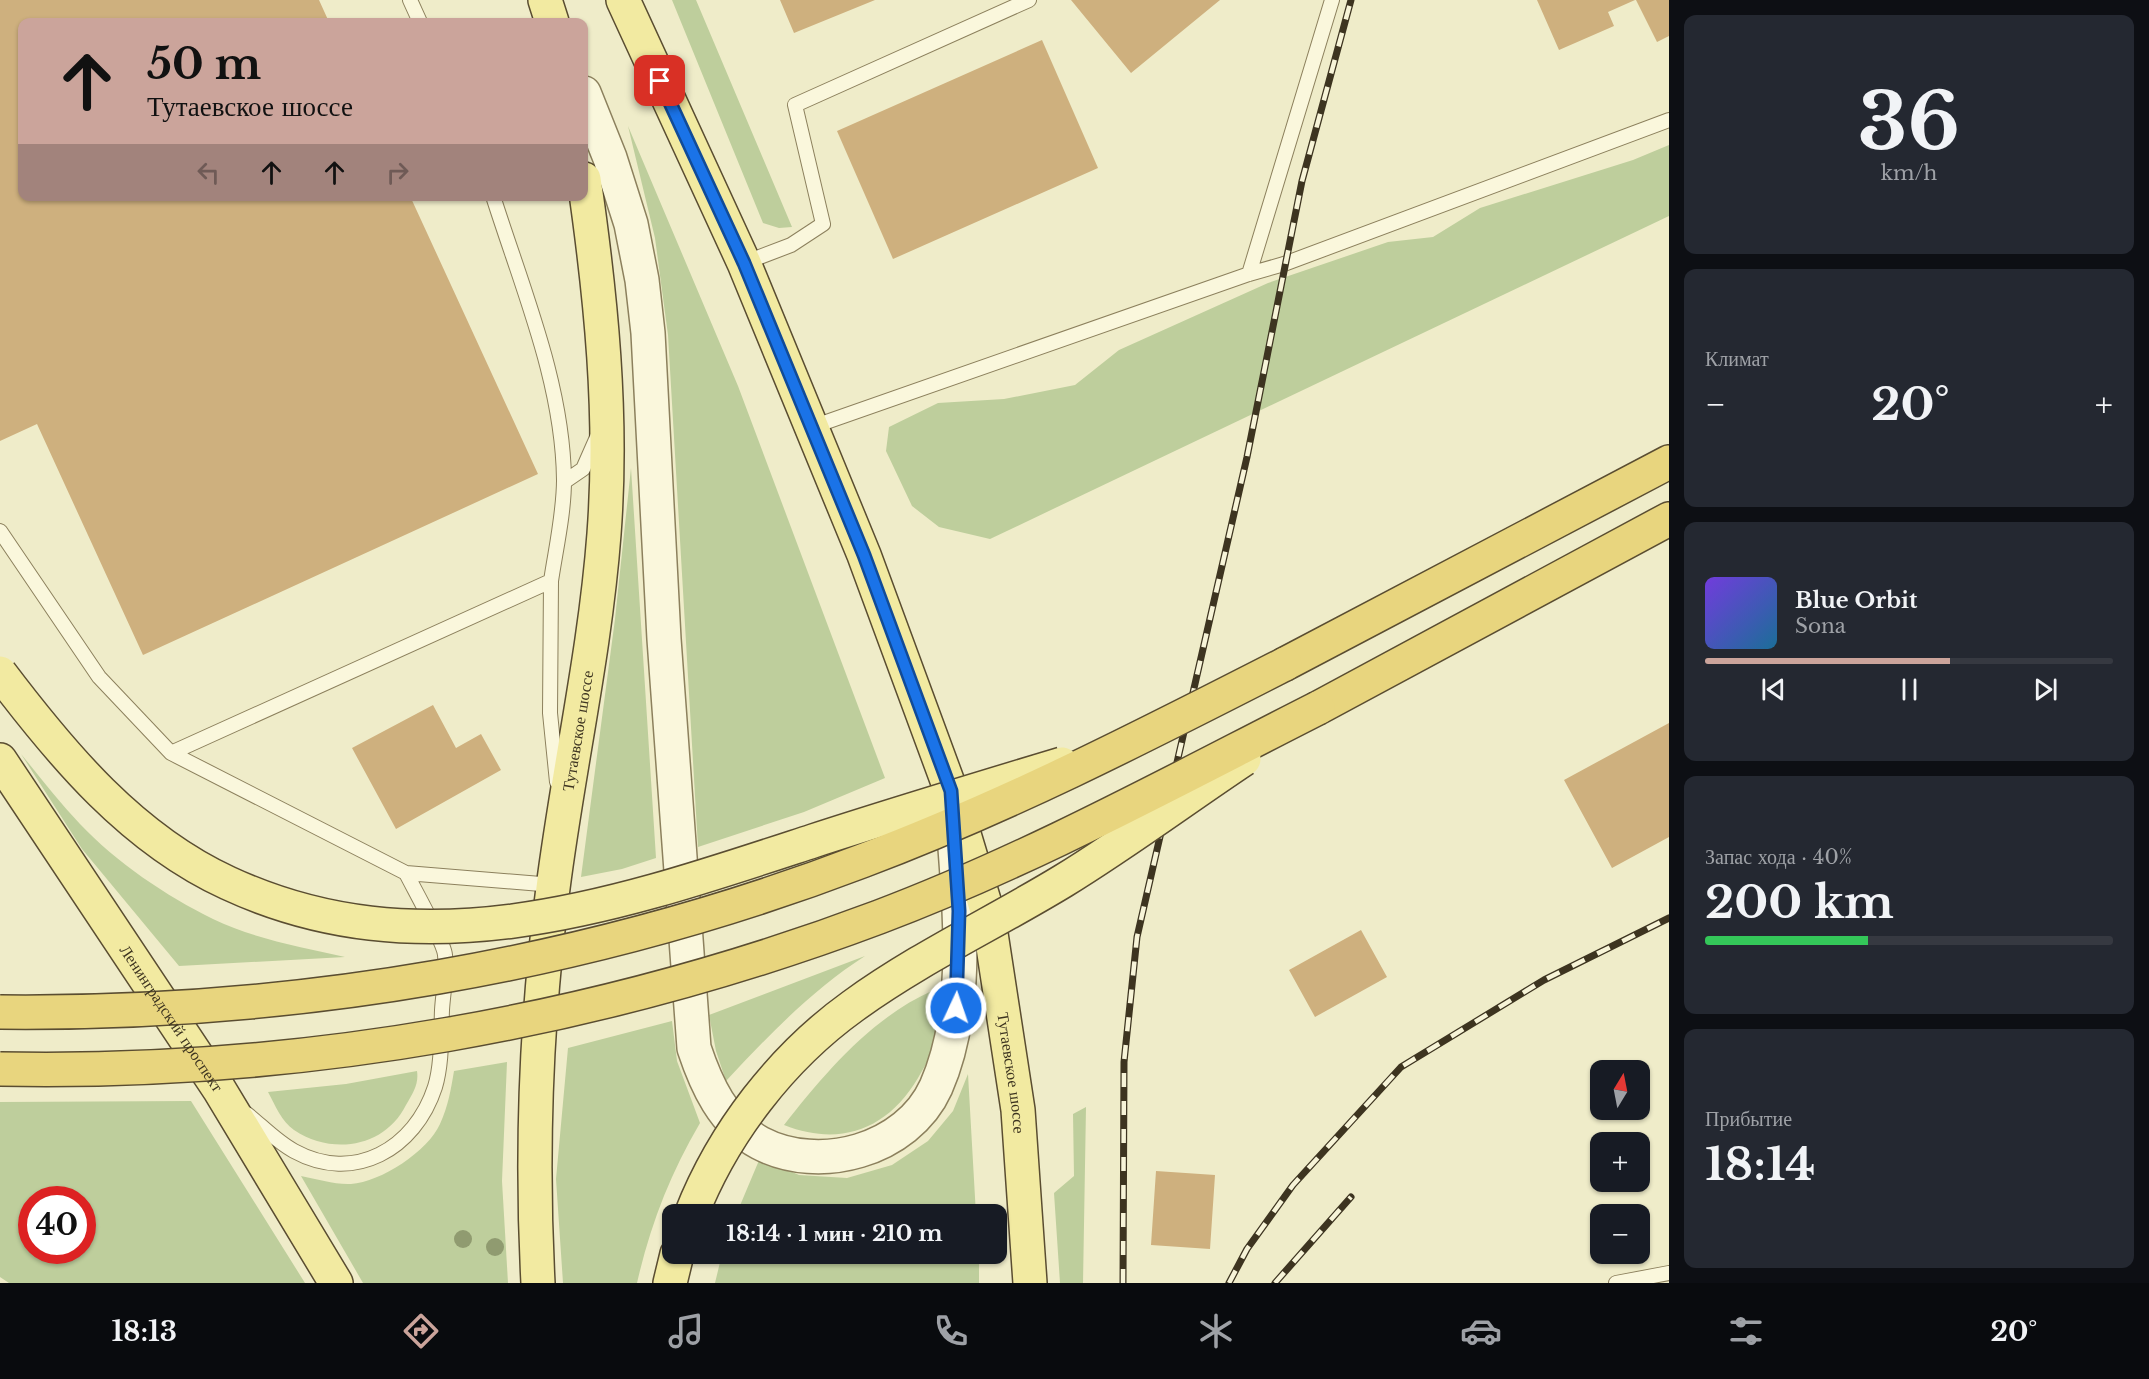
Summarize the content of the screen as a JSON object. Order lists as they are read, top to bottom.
{
  "streets": {
    "main road": ["Тутаевское шоссе", "Ленинградский проспект"]
  },
  "north": "top",
  "page": {
    "tile": [
      ["36", "km/h"],
      "Климат",
      ["Запас хода · 40%", "200 km"],
      ["Прибытие", "18:14"]
    ],
    "turn": ["50 m", "Тутаевское шоссе"],
    "heat": ["−", "20°", "+"],
    "song": ["Blue Orbit", "Sona"],
    "map_buttons": ["+", "−"],
    "limit": "40",
    "trip": "18:14 · 1 мин · 210 m",
    "tabs": ["18:13", "20°"]
  }
}
